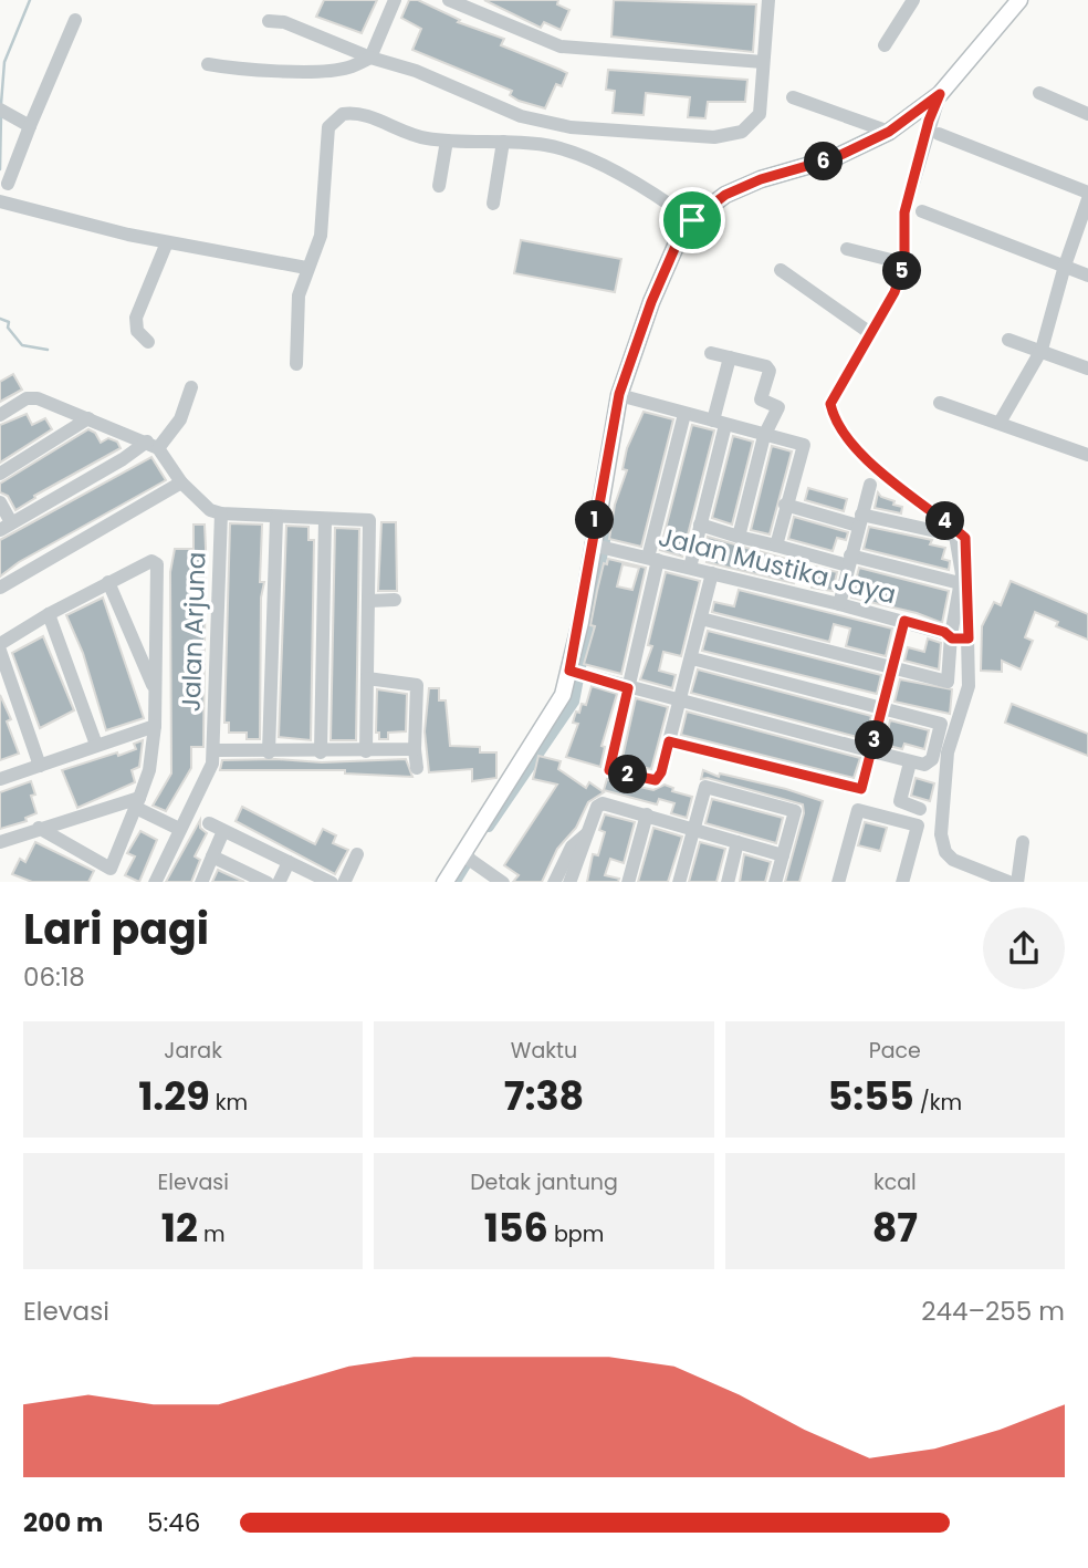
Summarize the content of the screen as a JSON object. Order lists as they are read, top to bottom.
{
  "streets": {
    "street": ["Jalan Mustika Jaya", "Jalan Arjuna"]
  },
  "page": {
    "pins": [
      "6",
      "5",
      "1",
      "4",
      "3",
      "2"
    ],
    "heading": ["Lari pagi", "06:18"],
    "stats": [
      ["Jarak", "1.29 km"],
      ["Waktu", "7:38"],
      ["Pace", "5:55 /km"],
      ["Elevasi", "12 m"],
      ["Detak jantung", "156 bpm"],
      ["kcal", "87"]
    ],
    "chart": ["Elevasi", "244–255 m"],
    "list": [
      {
        "name": "200 m",
        "note": "5:46"
      }
    ]
  }
}
